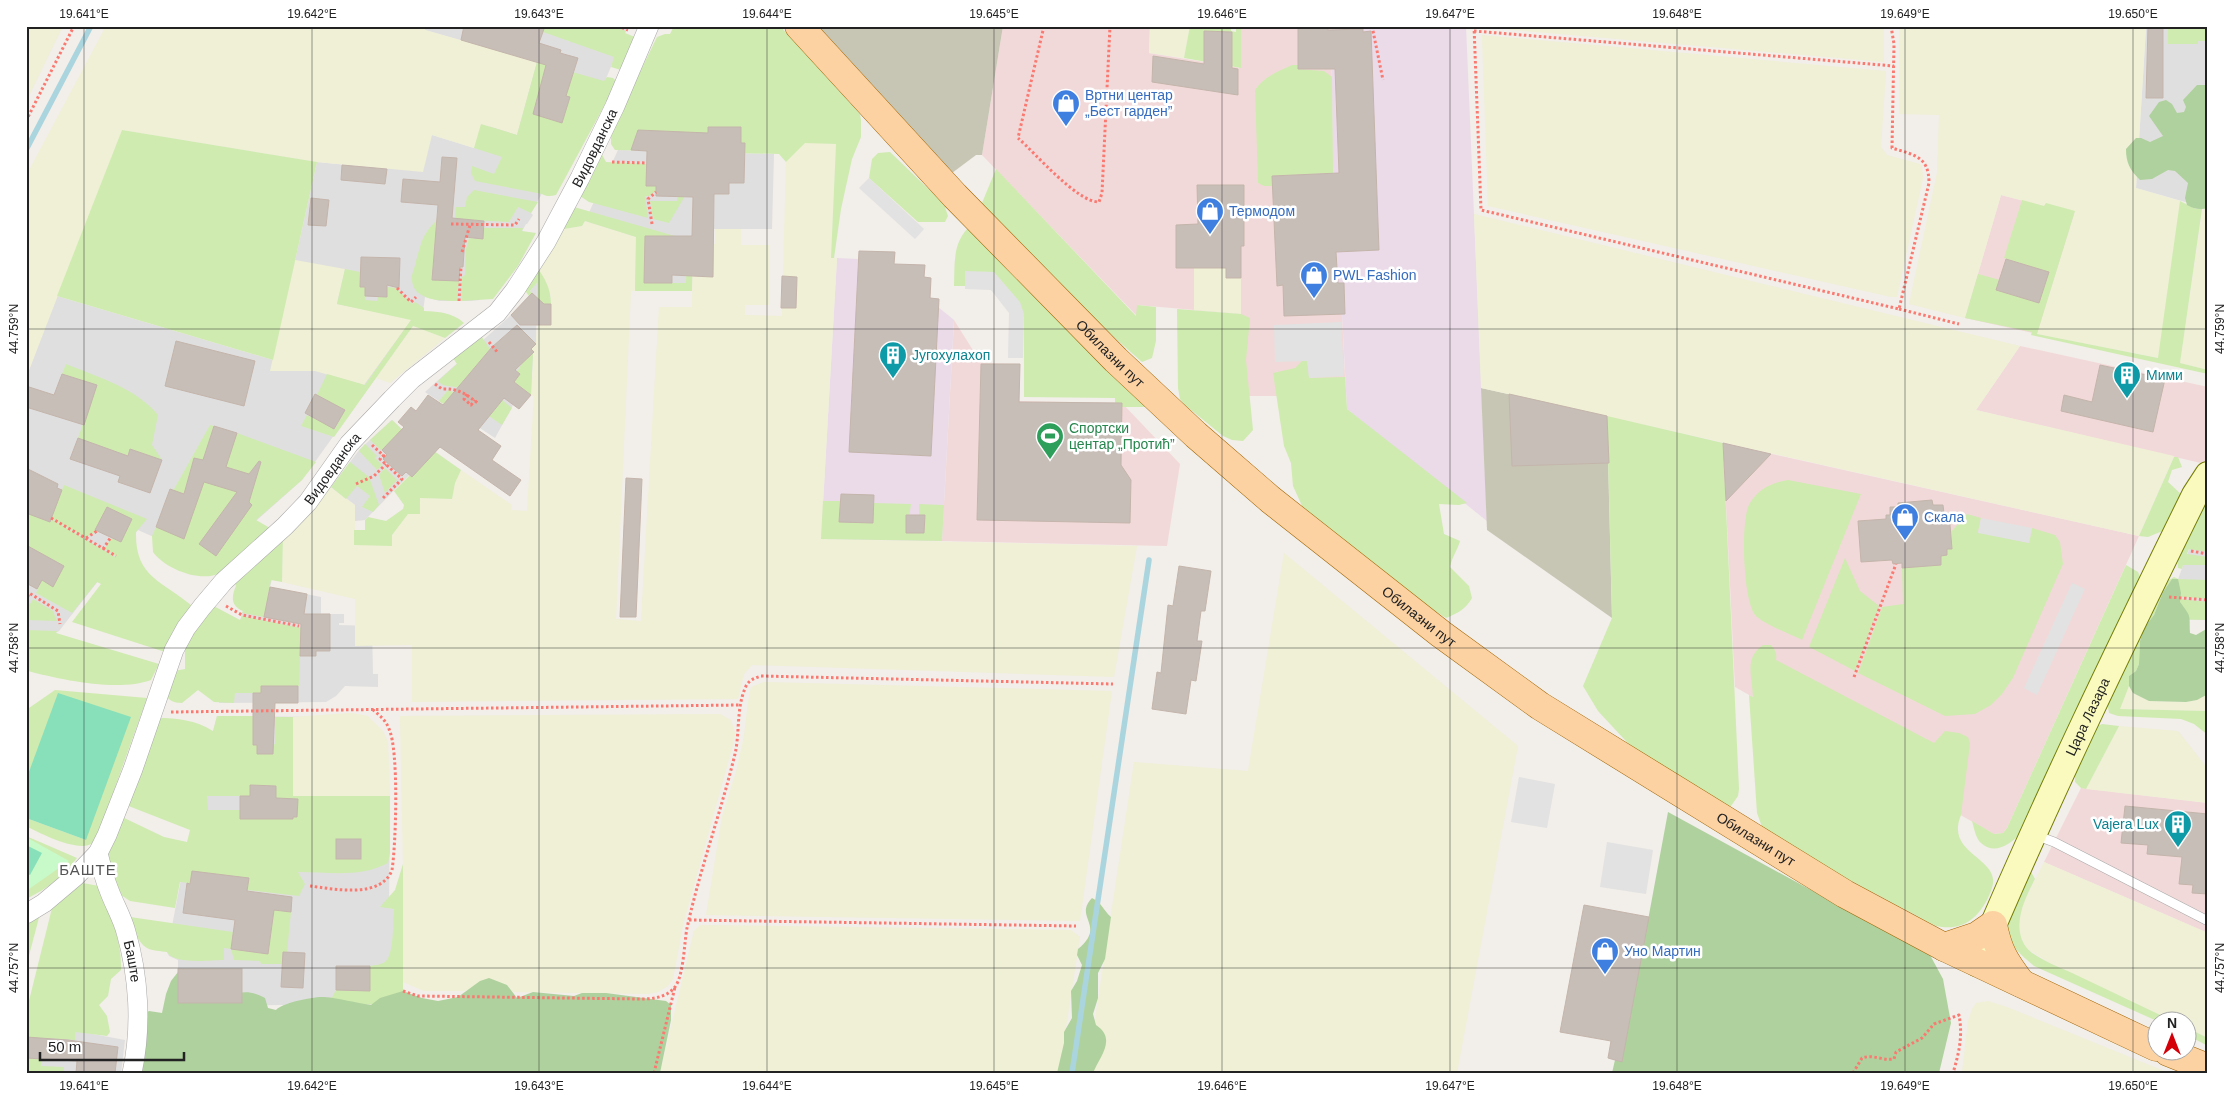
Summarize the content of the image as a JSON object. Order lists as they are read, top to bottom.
{
  "streets": {
    "main road": ["Обилазни пут"],
    "street": ["Видовданска", "Цара Лазара", "Баште"]
  },
  "crossings": [
    ["Видовданска", "Баште"],
    ["Обилазни пут", "Цара Лазара"]
  ],
  "districts": ["БАШТЕ"],
  "places": {
    "shop": [
      "Вртни центар „Бест гарден”",
      "Термодом",
      "PWL Fashion",
      "Скала",
      "Уно Мартин"
    ],
    "building": ["Југохулахоп", "Мими", "Vajera Lux"],
    "sports": ["Спортски центар „Протић”"]
  },
  "scale_bar": "50 m",
  "north": "top",
  "coordinates": [
    "19.641°E",
    "19.642°E",
    "19.643°E",
    "19.644°E",
    "19.645°E",
    "19.646°E",
    "19.647°E",
    "19.648°E",
    "19.649°E",
    "19.650°E",
    "44.759°N",
    "44.758°N",
    "44.757°N"
  ]
}
